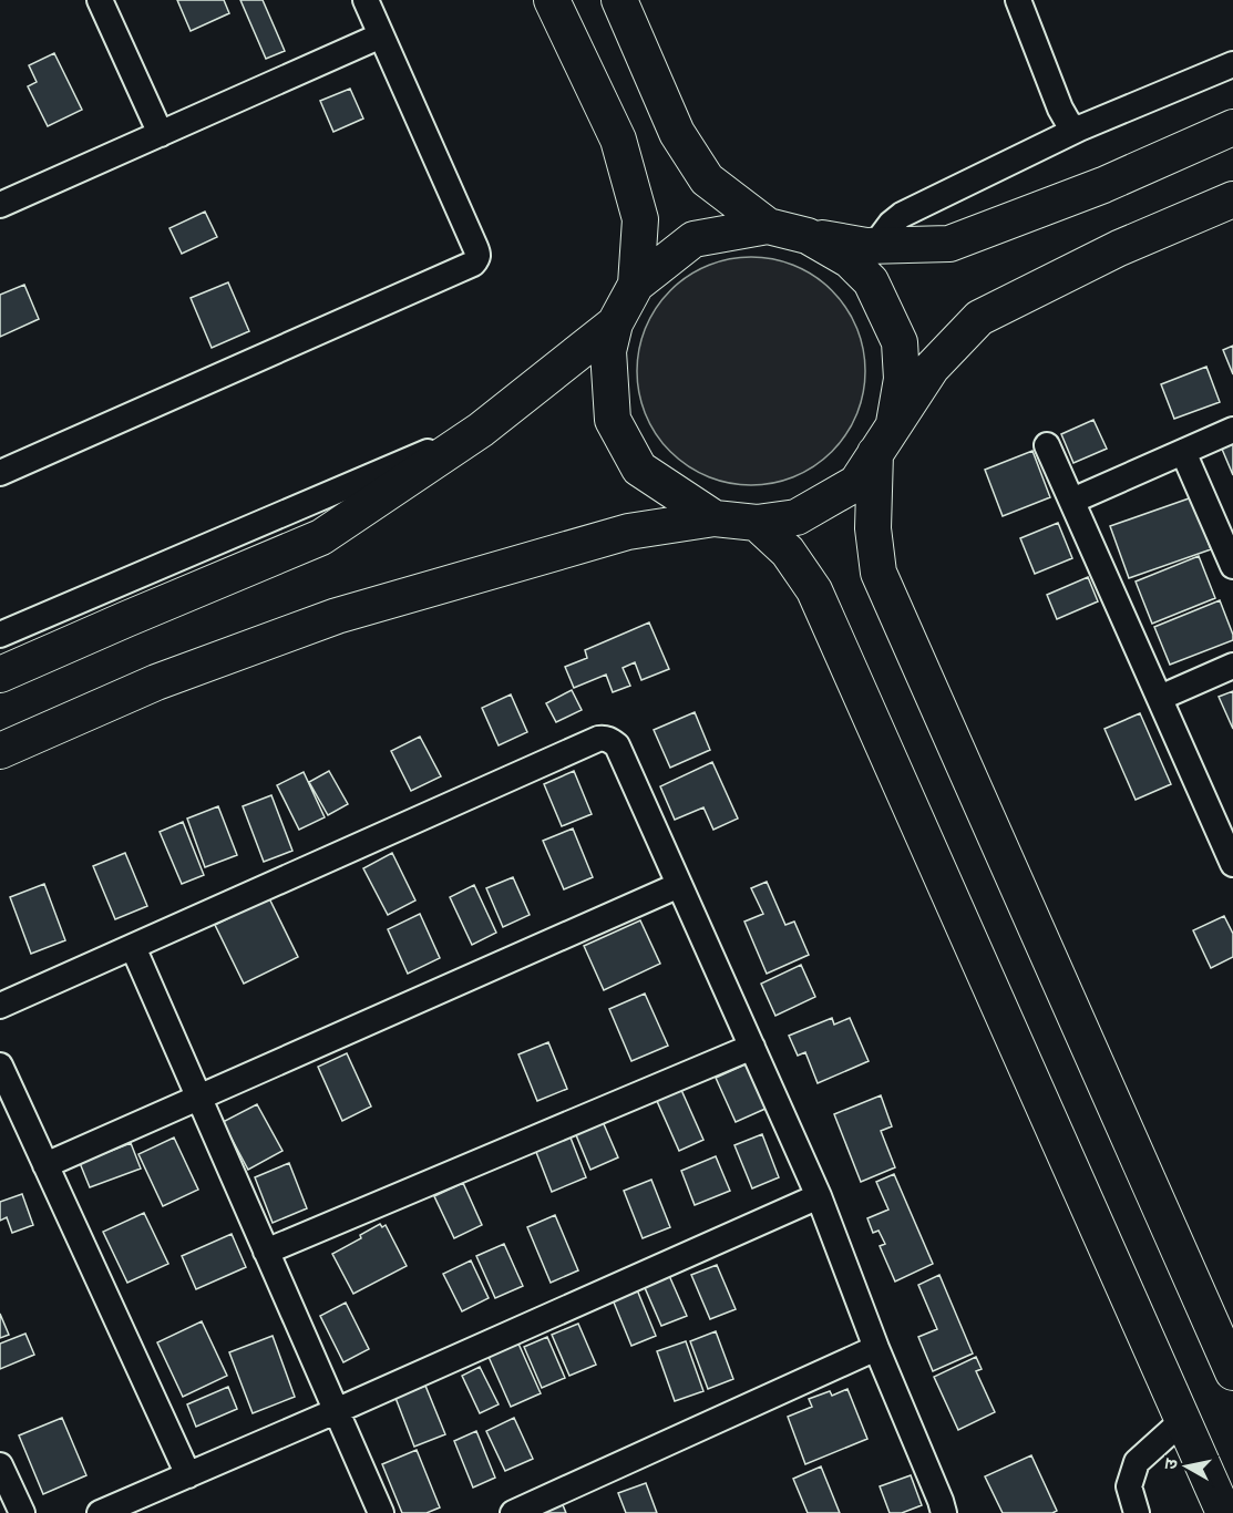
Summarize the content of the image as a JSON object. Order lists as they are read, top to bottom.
{
  "north": "left"
}
